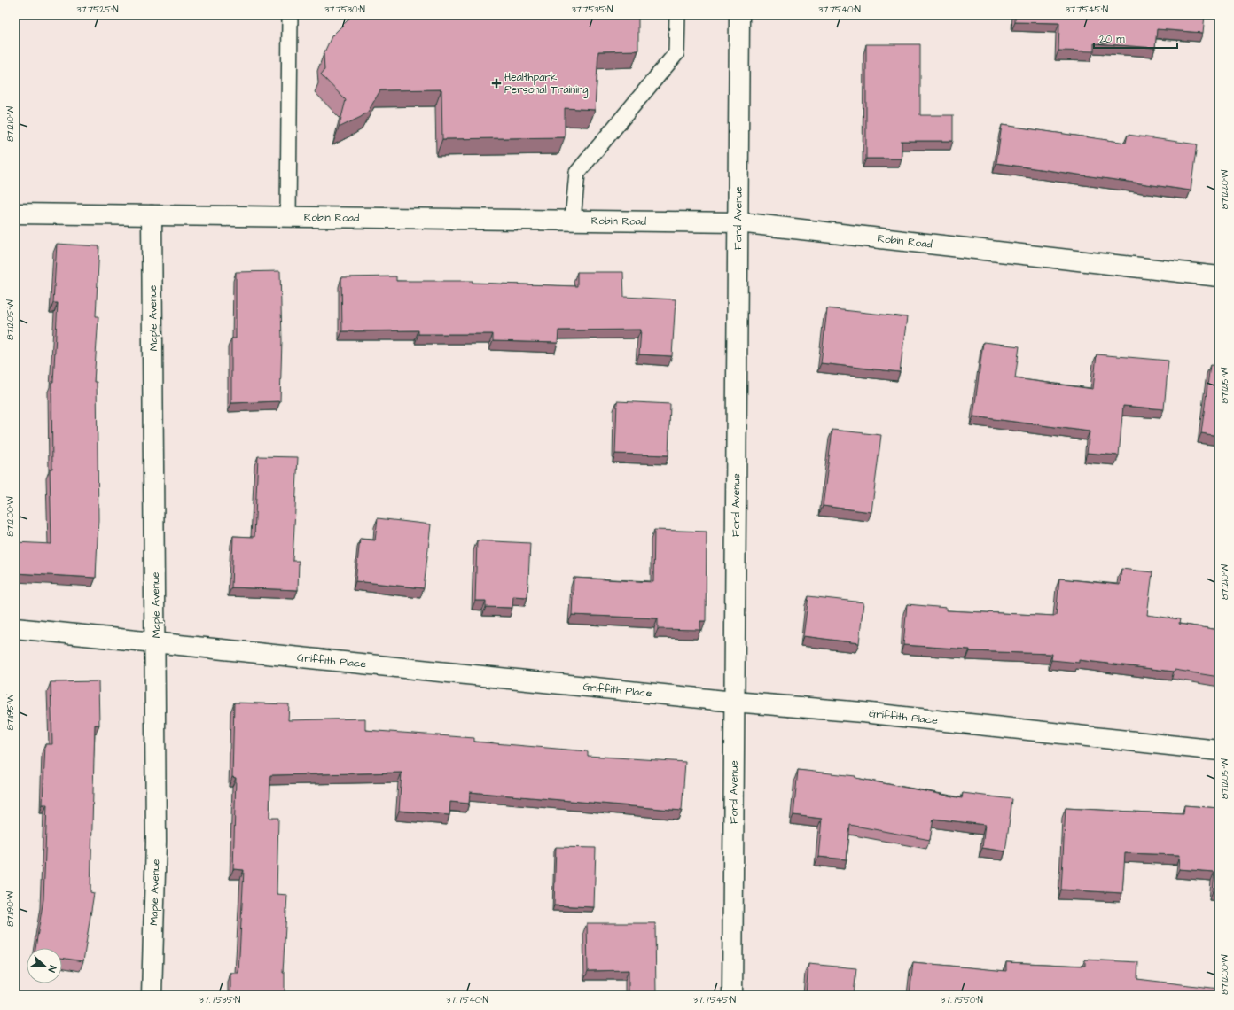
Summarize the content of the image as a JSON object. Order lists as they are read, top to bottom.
{
  "streets": {
    "street": [
      "Robin Road",
      "Ford Avenue",
      "Maple Avenue",
      "Griffith Place"
    ]
  },
  "crossings": [
    ["Robin Road", "Ford Avenue"],
    ["Robin Road", "Maple Avenue"],
    ["Ford Avenue", "Griffith Place"],
    ["Maple Avenue", "Griffith Place"]
  ],
  "places": {
    "health": ["Healthpark Personal Training"]
  },
  "scale_bar": "20 m",
  "north": "right",
  "coordinates": [
    "37.7525°N",
    "37.7530°N",
    "37.7535°N",
    "37.7540°N",
    "37.7545°N",
    "87.1210°W",
    "87.1220°W",
    "87.1205°W",
    "87.1215°W",
    "87.1200°W",
    "87.1195°W",
    "87.1190°W",
    "37.7550°N"
  ]
}
